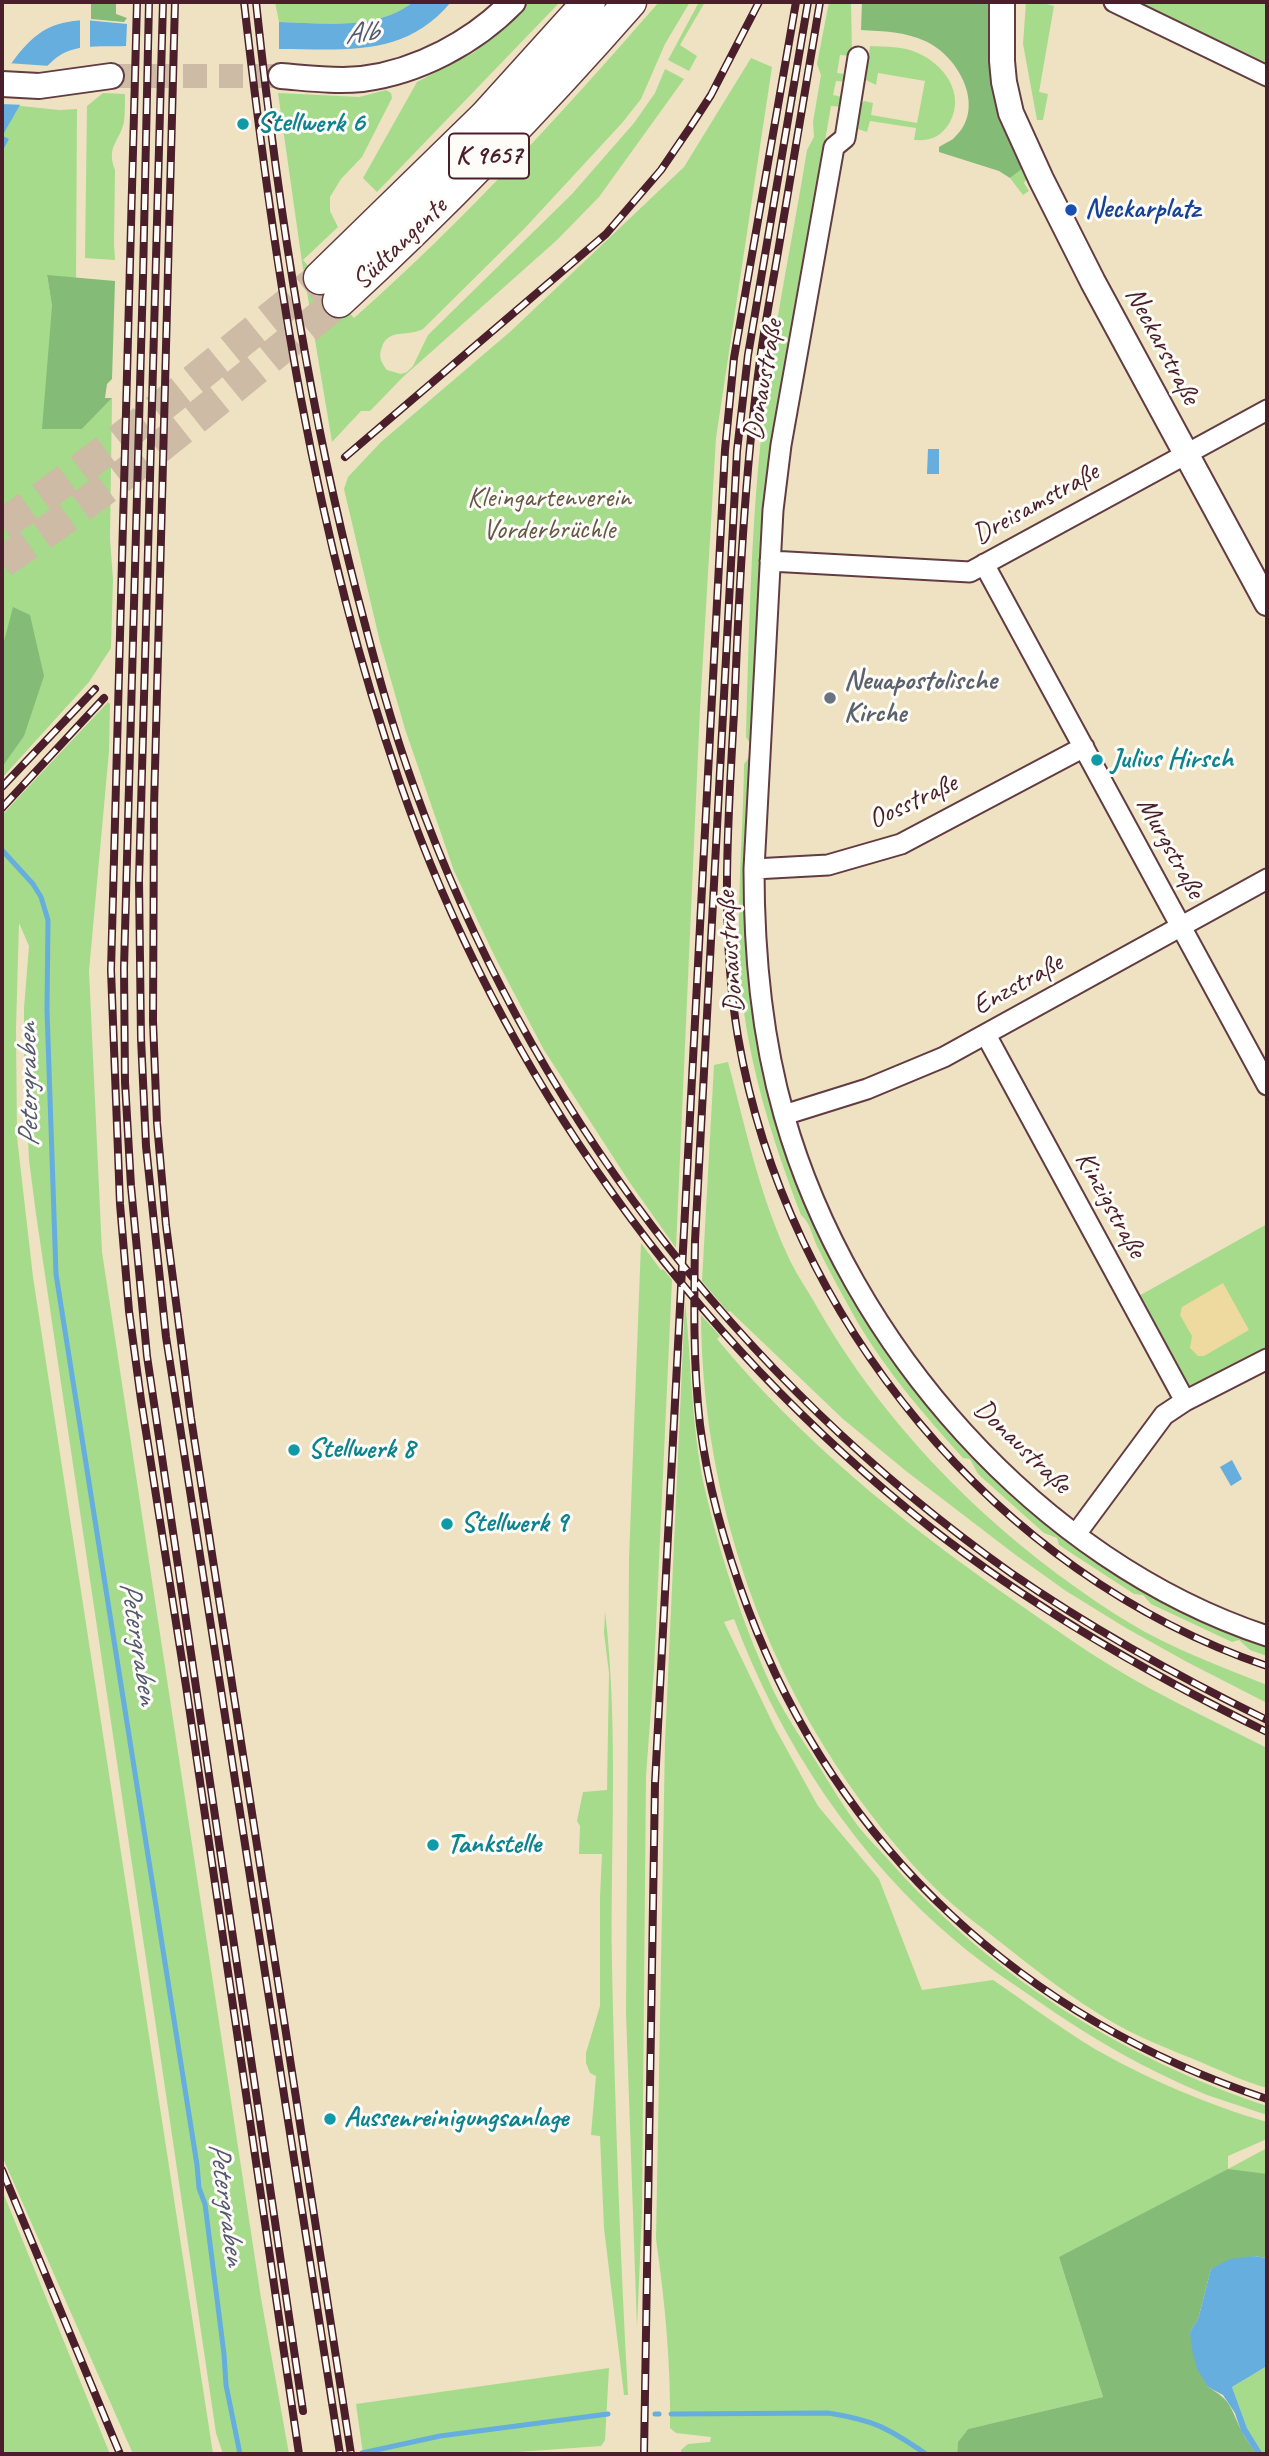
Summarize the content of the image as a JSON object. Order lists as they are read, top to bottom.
{
  "streets": {
    "highway": ["K 9657", "Südtangente"],
    "street": [
      "Neckarstraße",
      "Donaustraße",
      "Dreisamstraße",
      "Oosstraße",
      "Murgstraße",
      "Enzstraße",
      "Kinzigstraße"
    ]
  },
  "crossings": [
    ["Neckarstraße", "Dreisamstraße"],
    ["Donaustraße", "Dreisamstraße"],
    ["Donaustraße", "Oosstraße"],
    ["Donaustraße", "Enzstraße"],
    ["Dreisamstraße", "Murgstraße"],
    ["Oosstraße", "Murgstraße"],
    ["Murgstraße", "Enzstraße"],
    ["Enzstraße", "Kinzigstraße"]
  ],
  "water": ["Alb", "Petergraben"],
  "parks": ["Kleingartenverein Vorderbrüchle"],
  "places": [
    "Stellwerk 6",
    "Neckarplatz",
    "Neuapostolische Kirche",
    "Julius Hirsch",
    "Stellwerk 8",
    "Stellwerk 9",
    "Tankstelle",
    "Aussenreinigungsanlage"
  ]
}
